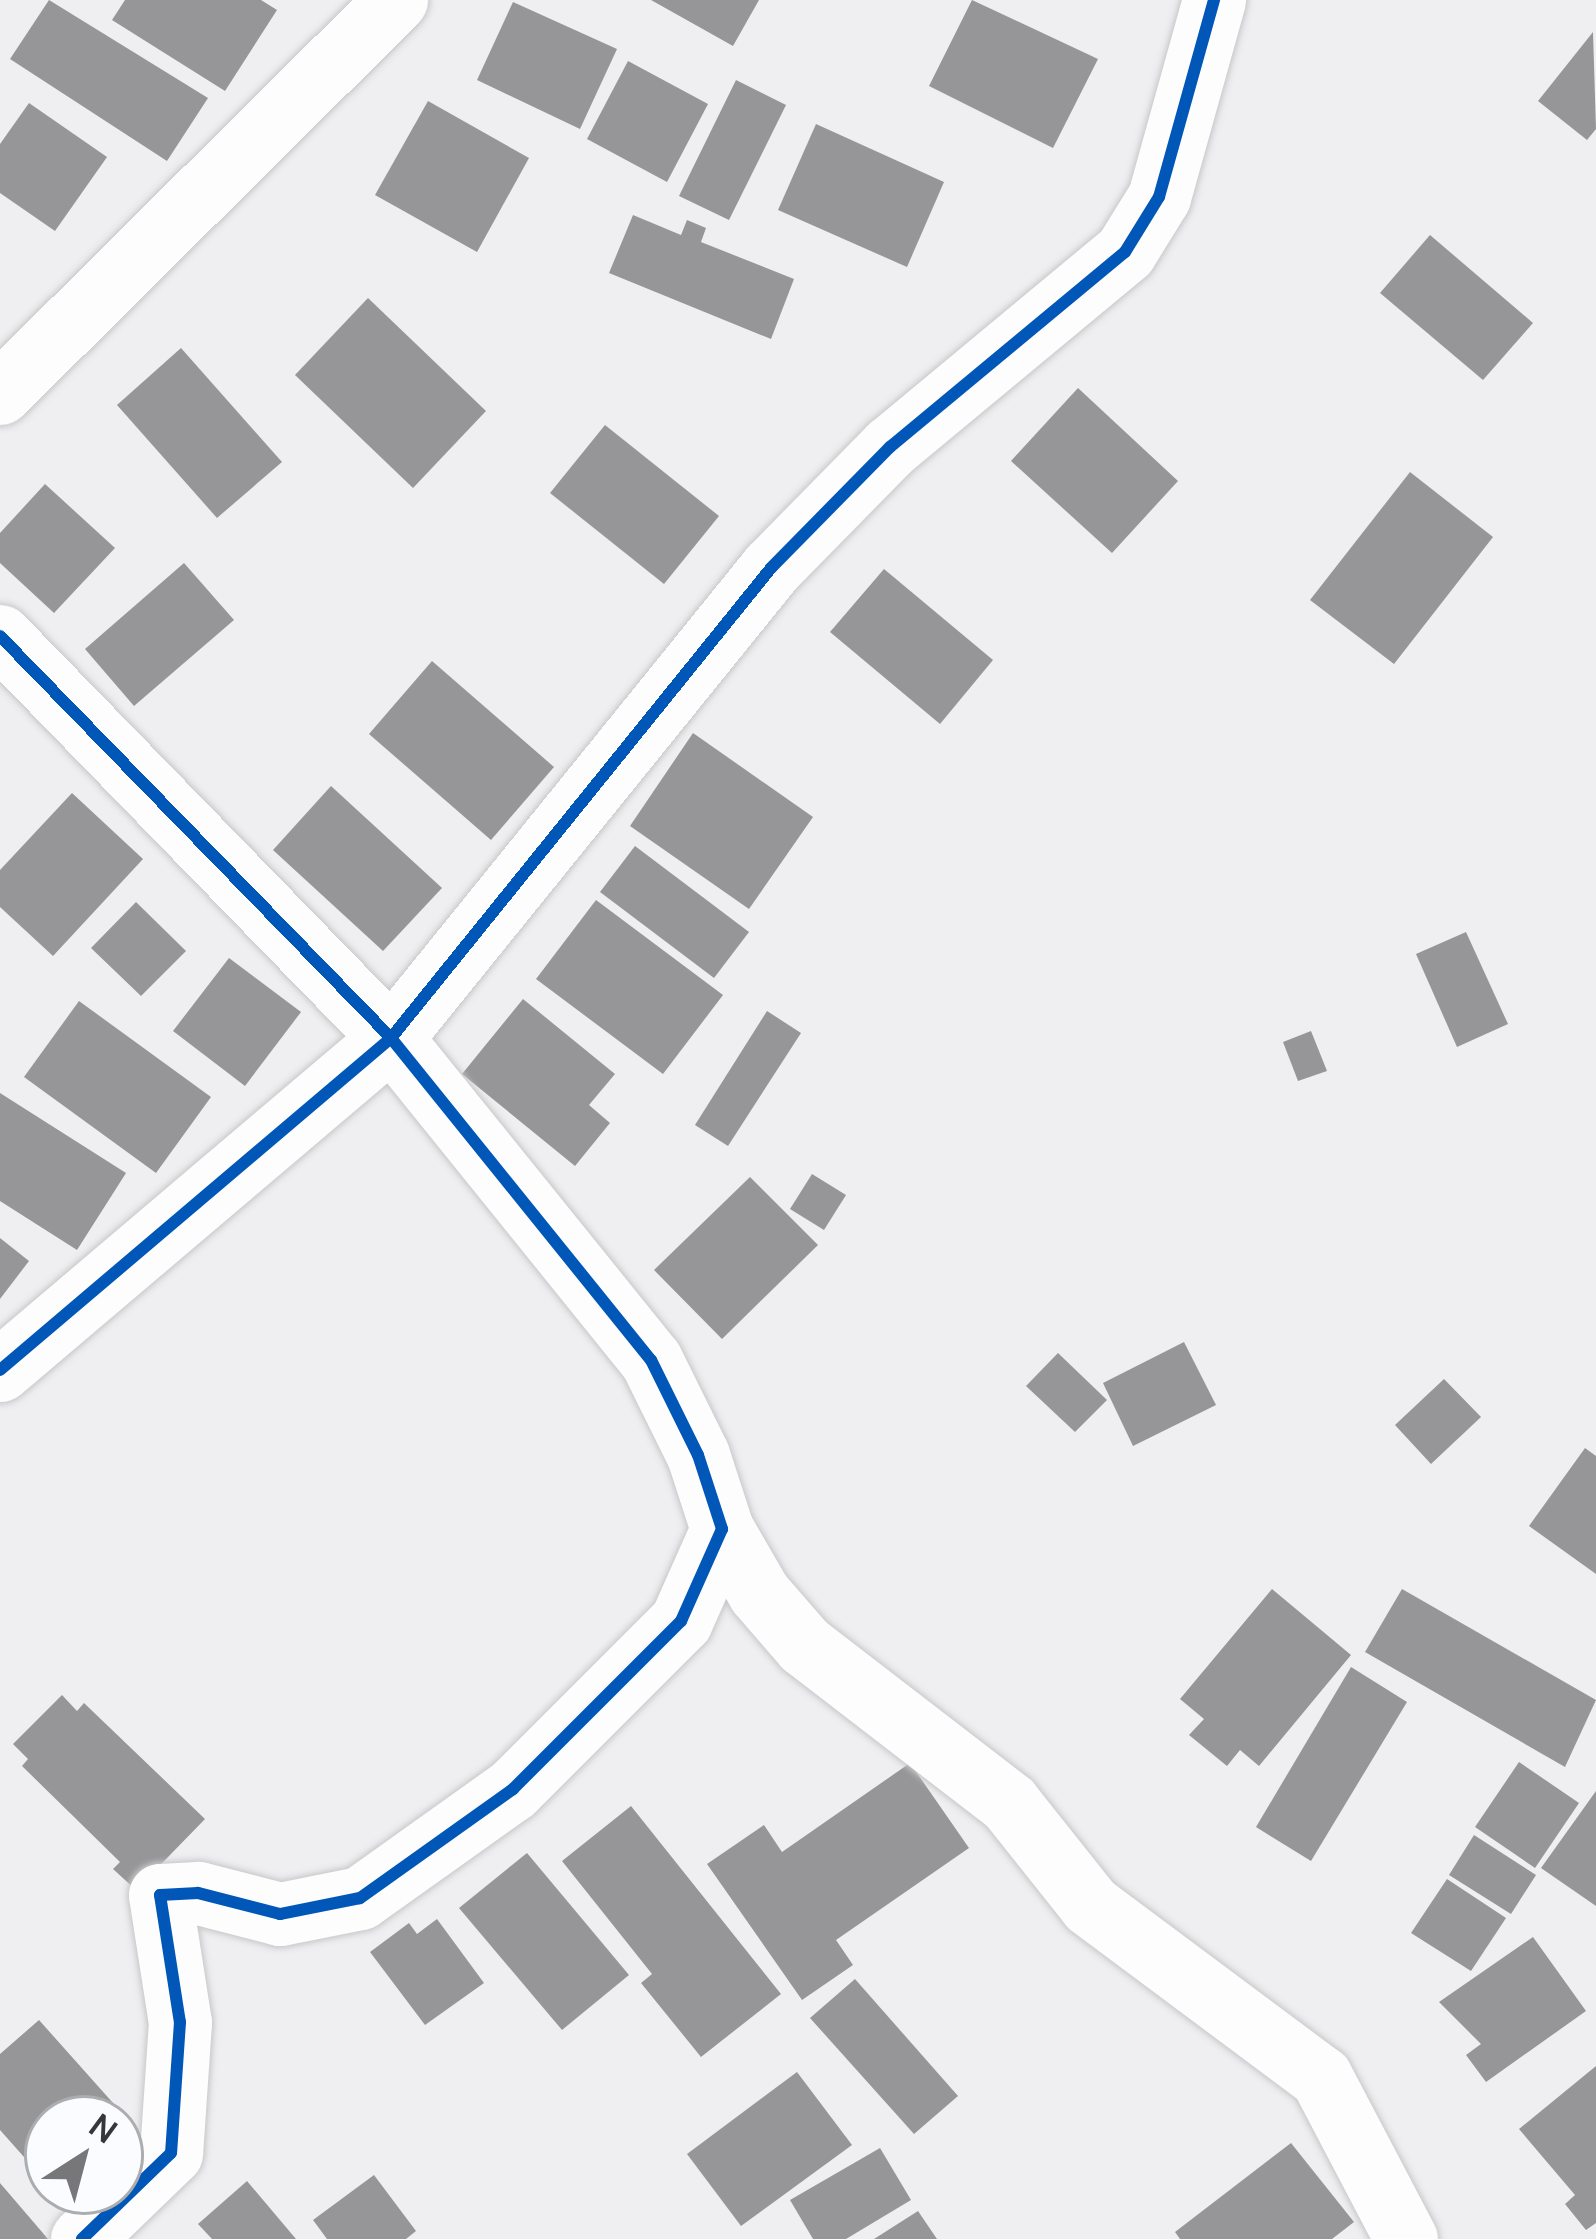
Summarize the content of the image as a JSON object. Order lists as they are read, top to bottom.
{
  "north": "top right"
}
